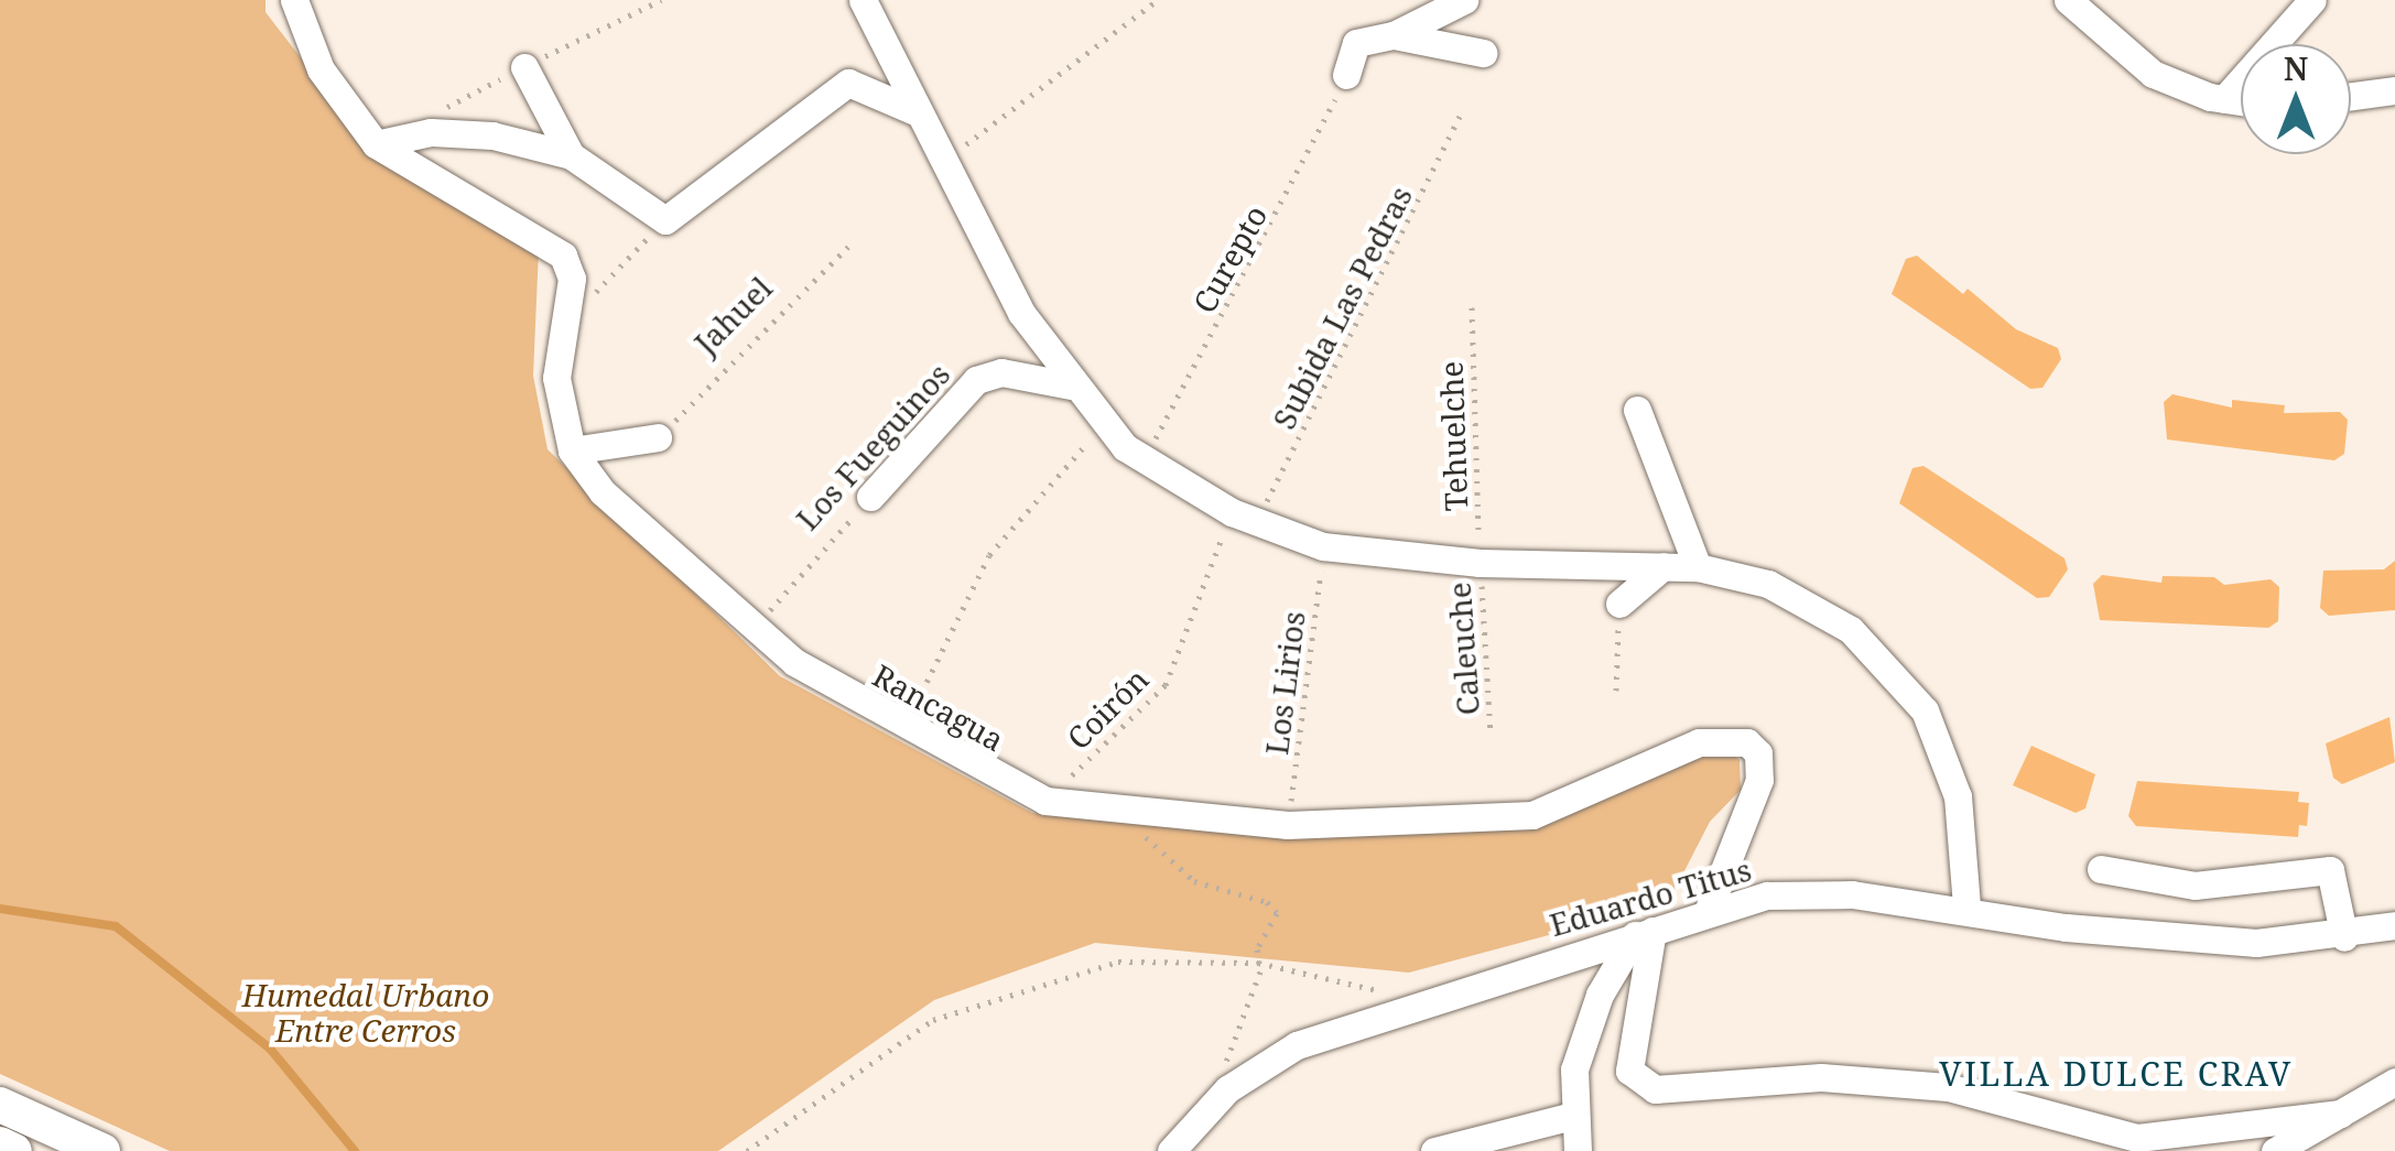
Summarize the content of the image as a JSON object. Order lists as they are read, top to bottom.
{
  "streets": {
    "street": ["Los Fueguinos", "Rancagua", "Eduardo Titus"],
    "path": [
      "Curepto",
      "Subida Las Pedras",
      "Jahuel",
      "Tehuelche",
      "Caleuche",
      "Los Lirios",
      "Coirón"
    ]
  },
  "crossings": [
    ["Subida Las Pedras", "Coirón"],
    ["Tehuelche", "Caleuche"],
    ["Los Fueguinos", "Rancagua"],
    ["Los Lirios", "Rancagua"],
    ["Rancagua", "Coirón"],
    ["Rancagua", "Eduardo Titus"]
  ],
  "districts": ["VILLA DULCE CRAV"],
  "parks": ["Humedal Urbano Entre Cerros"],
  "north": "top"
}
